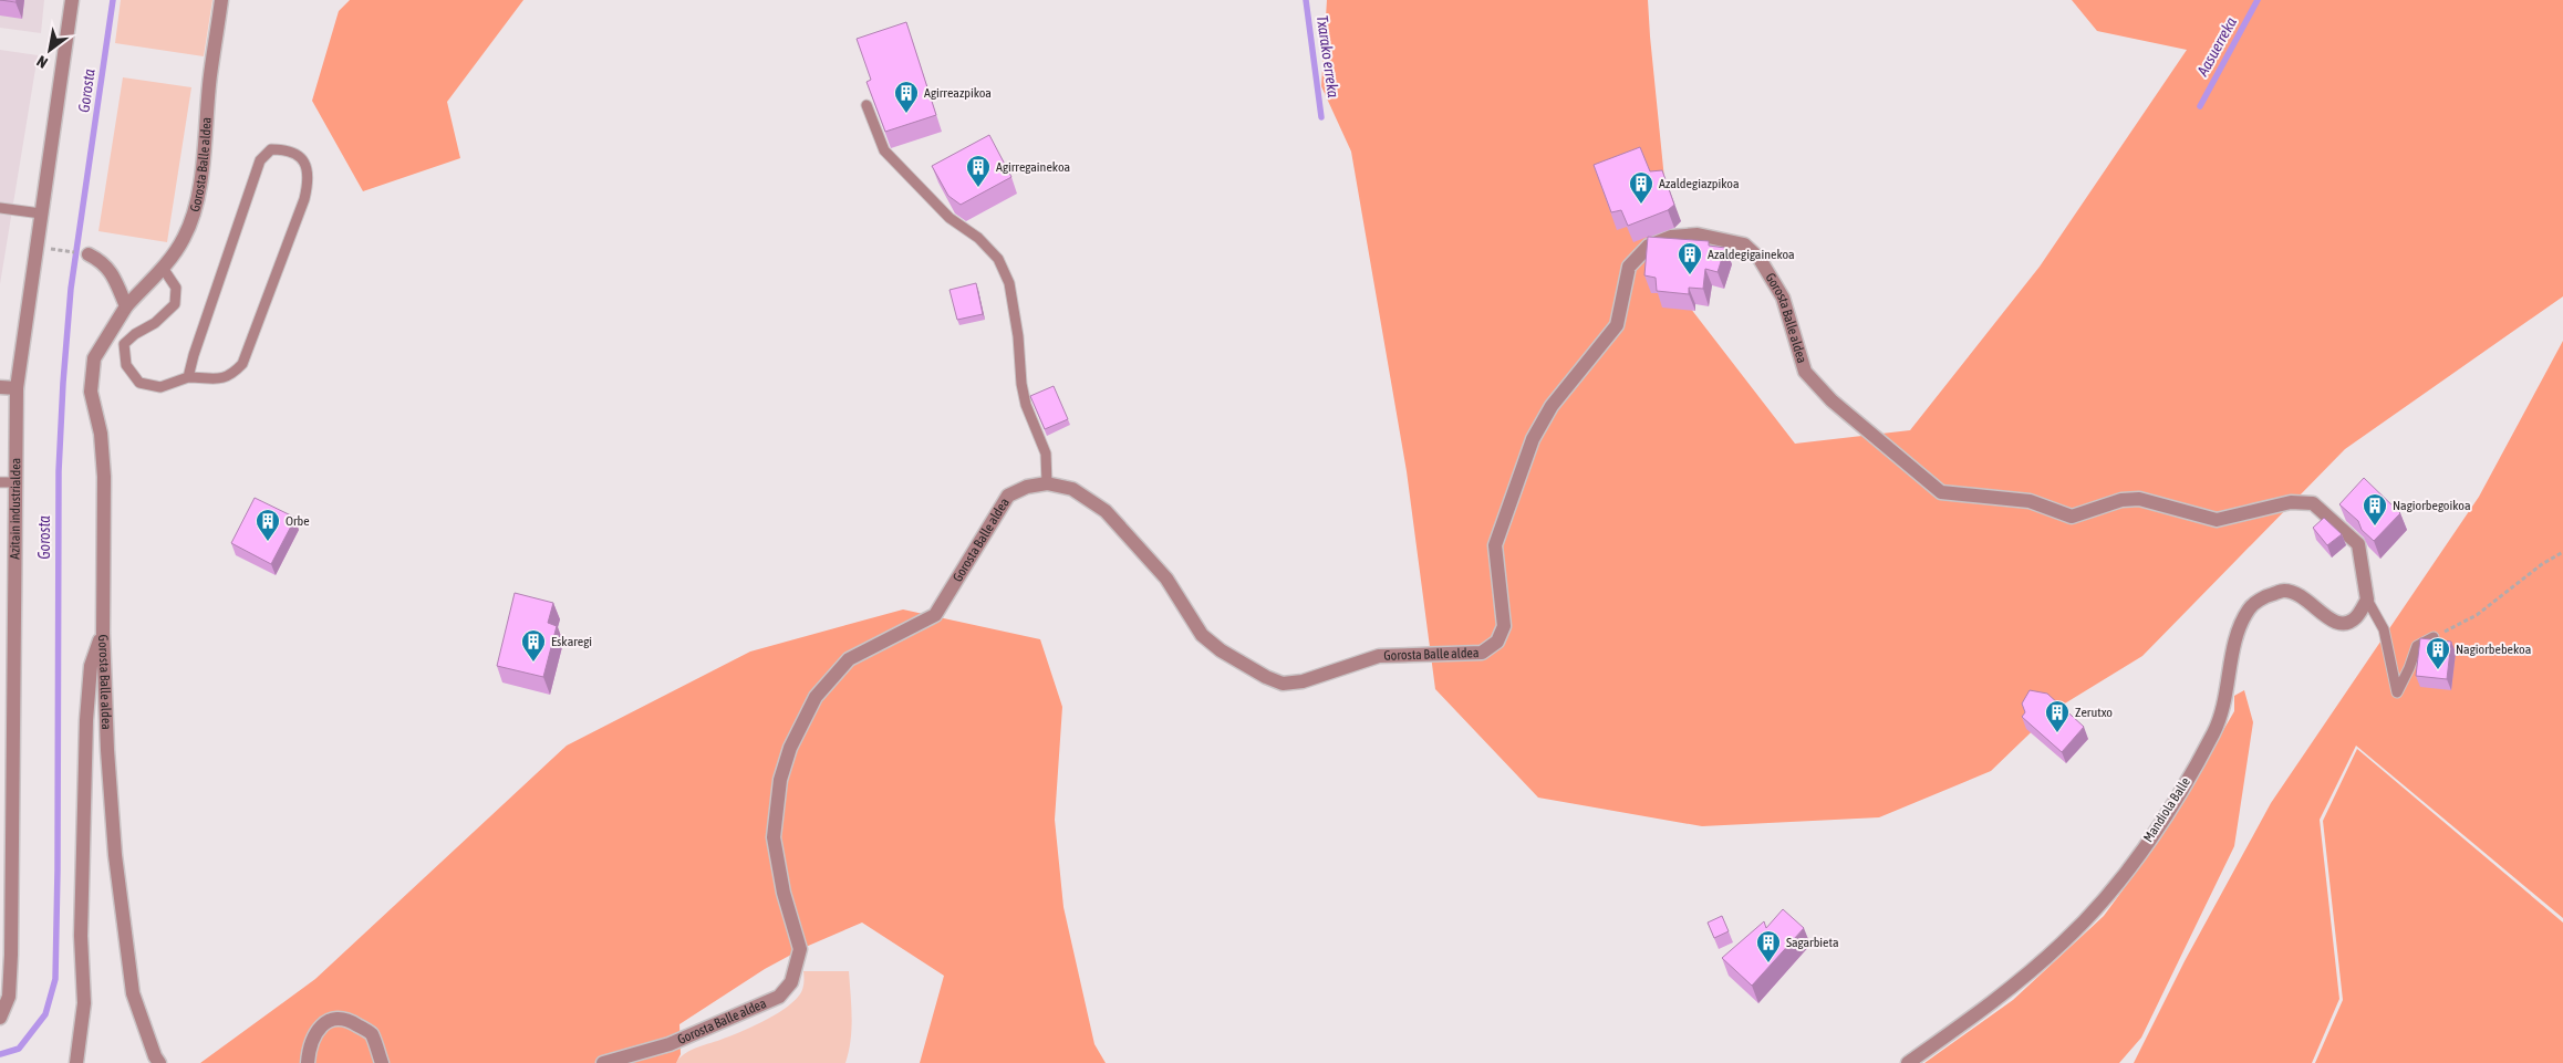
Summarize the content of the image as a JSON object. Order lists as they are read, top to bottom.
{
  "streets": {
    "street": ["Gorosta Balle aldea", "Azitain industrialdea", "Mandiola Balle"]
  },
  "crossings": [
    ["Gorosta Balle aldea", "Mandiola Balle"]
  ],
  "water": ["Aasuerreka", "Txarako erreka", "Gorosta"],
  "places": {
    "building": [
      "Agirreazpikoa",
      "Agirregainekoa",
      "Azaldegiazpikoa",
      "Azaldegigainekoa",
      "Nagiorbegoikoa",
      "Orbe",
      "Eskaregi",
      "Nagiorbebekoa",
      "Zerutxo",
      "Sagarbieta"
    ]
  },
  "north": "bottom left"
}
